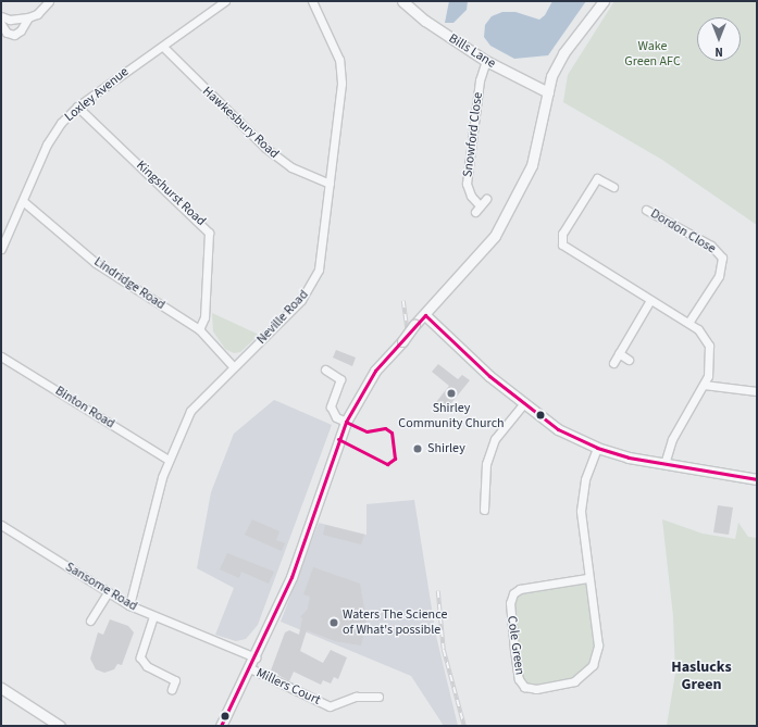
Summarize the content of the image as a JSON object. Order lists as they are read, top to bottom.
{
  "streets": {
    "street": [
      "Bills Lane",
      "Loxley Avenue",
      "Hawkesbury Road",
      "Snowford Close",
      "Kingshurst Road",
      "Dordon Close",
      "Lindridge Road",
      "Neville Road",
      "Binton Road",
      "Sansome Road",
      "Cole Green",
      "Millers Court"
    ]
  },
  "crossings": [
    ["Bills Lane", "Snowford Close"],
    ["Loxley Avenue", "Hawkesbury Road"],
    ["Loxley Avenue", "Kingshurst Road"],
    ["Loxley Avenue", "Lindridge Road"],
    ["Hawkesbury Road", "Neville Road"],
    ["Kingshurst Road", "Lindridge Road"],
    ["Lindridge Road", "Neville Road"],
    ["Neville Road", "Binton Road"],
    ["Neville Road", "Sansome Road"]
  ],
  "districts": ["Haslucks Green"],
  "parks": ["Wake Green AFC"],
  "places": ["Shirley Community Church", "Shirley", "Waters The Science of What's possible"],
  "north": "bottom"
}
